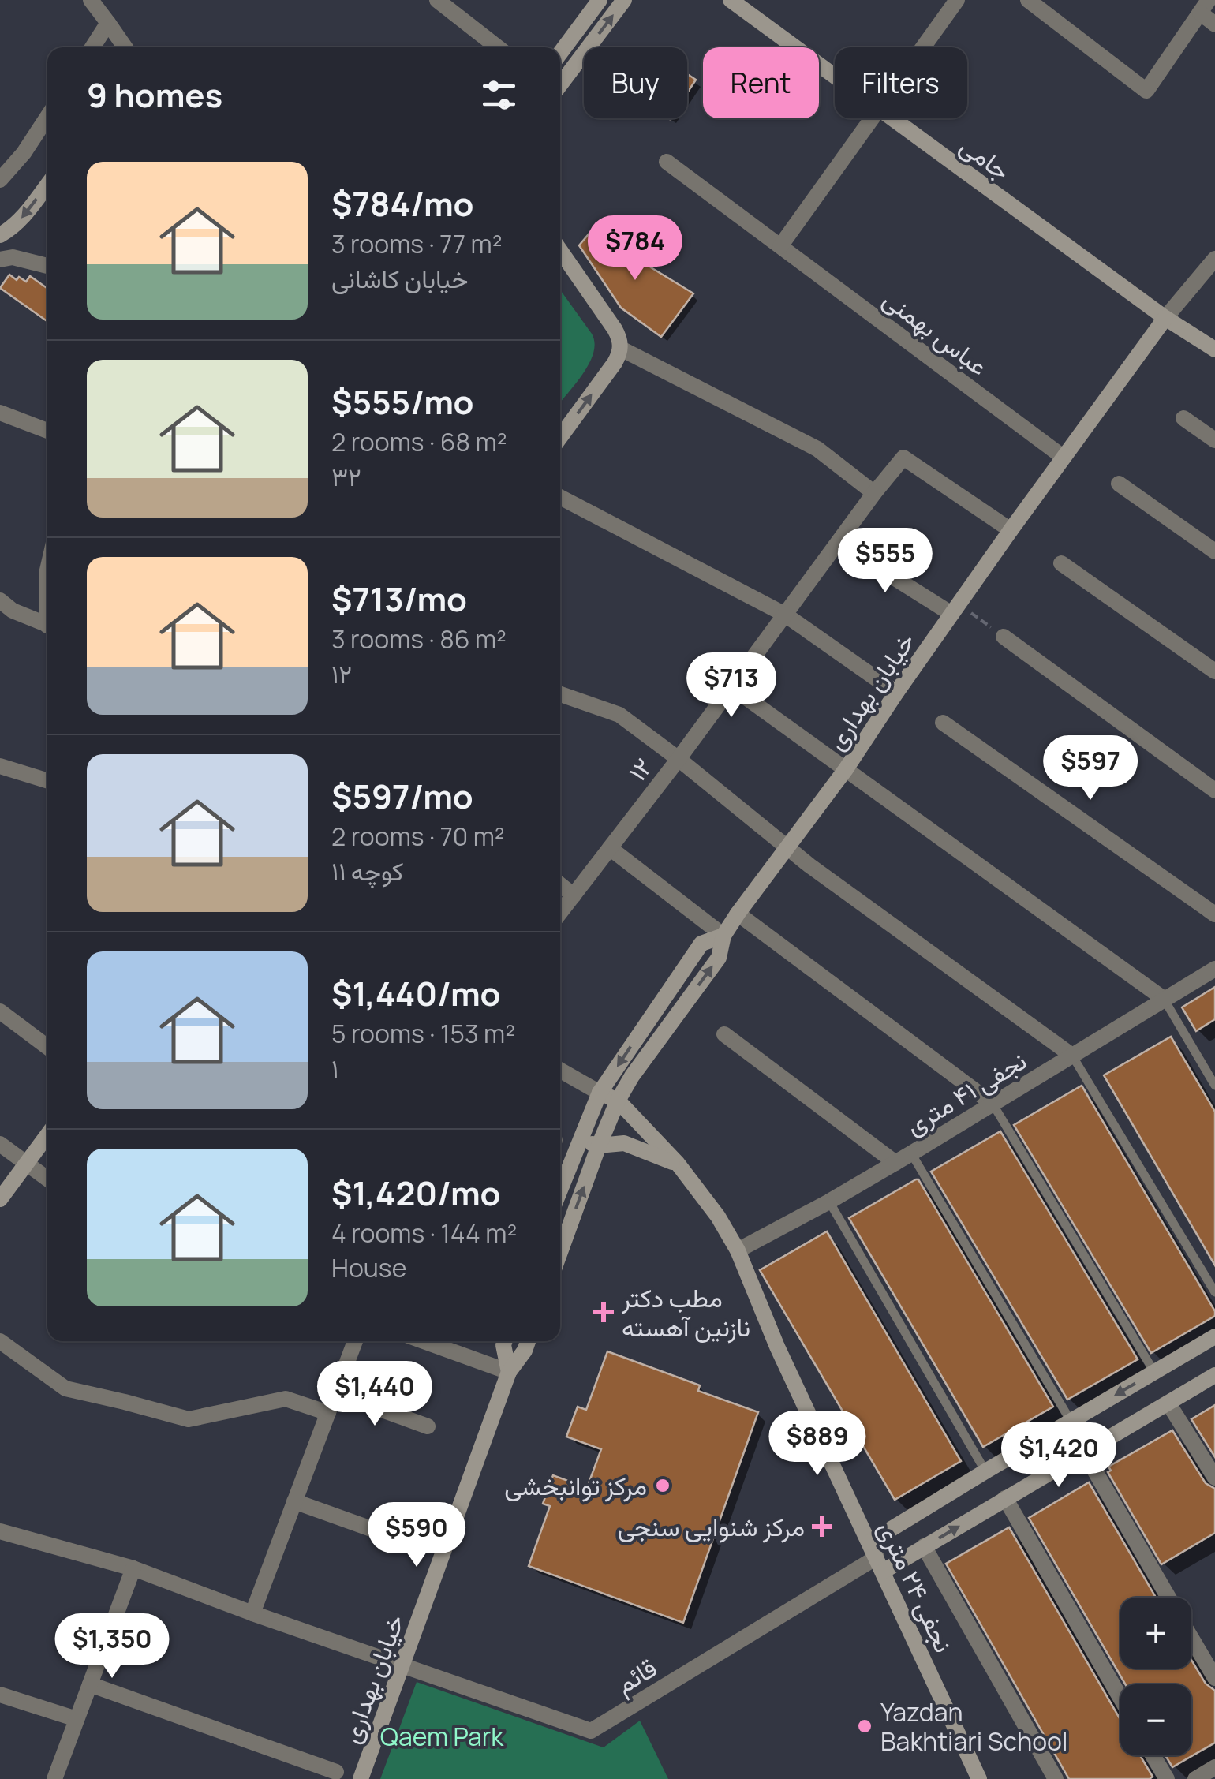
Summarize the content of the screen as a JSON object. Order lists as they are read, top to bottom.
{
  "streets": {
    "street": [
      "جامی",
      "عباس بهمنی",
      "خیابان بهداری",
      "۱۲",
      "نجفی ۴۱ متری",
      "نجفی ۲۴ متری",
      "قائم"
    ]
  },
  "crossings": [
    ["جامی", "خیابان بهداری"],
    ["عباس بهمنی", "خیابان بهداری"],
    ["خیابان بهداری", "۱۲"],
    ["خیابان بهداری", "نجفی ۲۴ متری"],
    ["خیابان بهداری", "قائم"],
    ["نجفی ۴۱ متری", "نجفی ۲۴ متری"],
    ["نجفی ۲۴ متری", "قائم"]
  ],
  "parks": ["Qaem Park"],
  "places": {
    "health": ["مطب دکتر نازنین آهسته", "مرکز شنوایی سنجی"],
    "other": ["مرکز توانبخشی", "Yazdan Bakhtiari School"]
  },
  "page": {
    "chip": ["Buy", "Rent", "Filters"],
    "heading": "9 homes",
    "list": [
      {
        "name": "$784/mo",
        "note": "3 rooms · 77 m² · خیابان کاشانی"
      },
      {
        "name": "$555/mo",
        "note": "2 rooms · 68 m² · ۳۲"
      },
      {
        "name": "$713/mo",
        "note": "3 rooms · 86 m² · ۱۲"
      },
      {
        "name": "$597/mo",
        "note": "2 rooms · 70 m² · کوچه ۱۱"
      },
      {
        "name": "$1,440/mo",
        "note": "5 rooms · 153 m² · ۱"
      },
      {
        "name": "$1,420/mo",
        "note": "4 rooms · 144 m² · House"
      }
    ],
    "price": [
      "$784",
      "$555",
      "$713",
      "$597",
      "$1,440",
      "$889",
      "$1,420",
      "$590",
      "$1,350"
    ],
    "map_buttons": ["+", "−"]
  }
}
